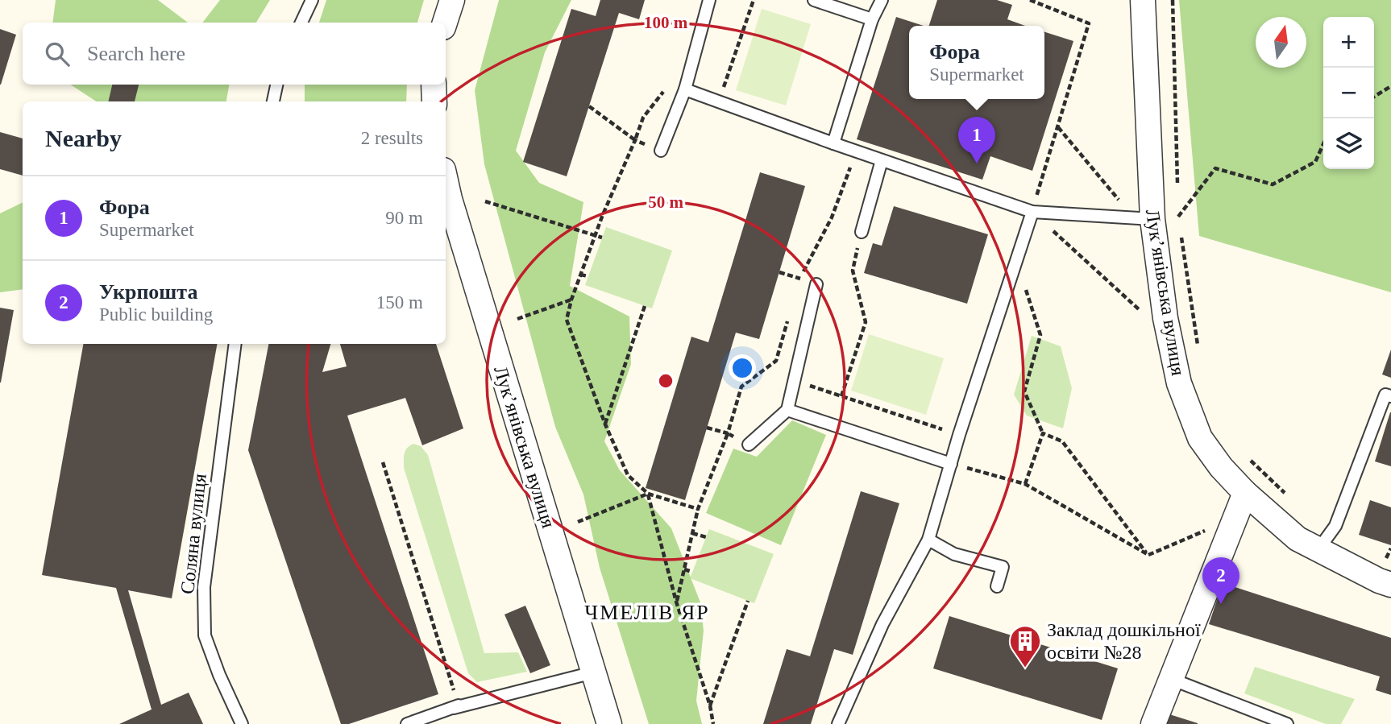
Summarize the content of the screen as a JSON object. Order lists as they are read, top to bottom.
{
  "streets": {
    "street": ["Лукʼянівська вулиця"],
    "lane": ["Соляна вулиця"]
  },
  "districts": ["ЧМЕЛІВ ЯР"],
  "places": {
    "building": ["Заклад дошкільної освіти №28"]
  },
  "north": "top",
  "page": {
    "map_buttons": ["+", "−"],
    "search": "Search here",
    "popup": ["Фора", "Supermarket"],
    "heading": ["Nearby", "2 results"],
    "pins": ["1", "2"],
    "list": [
      {
        "mark": "1",
        "name": "Фора",
        "note": "Supermarket",
        "value": "90 m"
      },
      {
        "mark": "2",
        "name": "Укрпошта",
        "note": "Public building",
        "value": "150 m"
      }
    ]
  },
  "rings": ["100 m", "50 m"]
}
